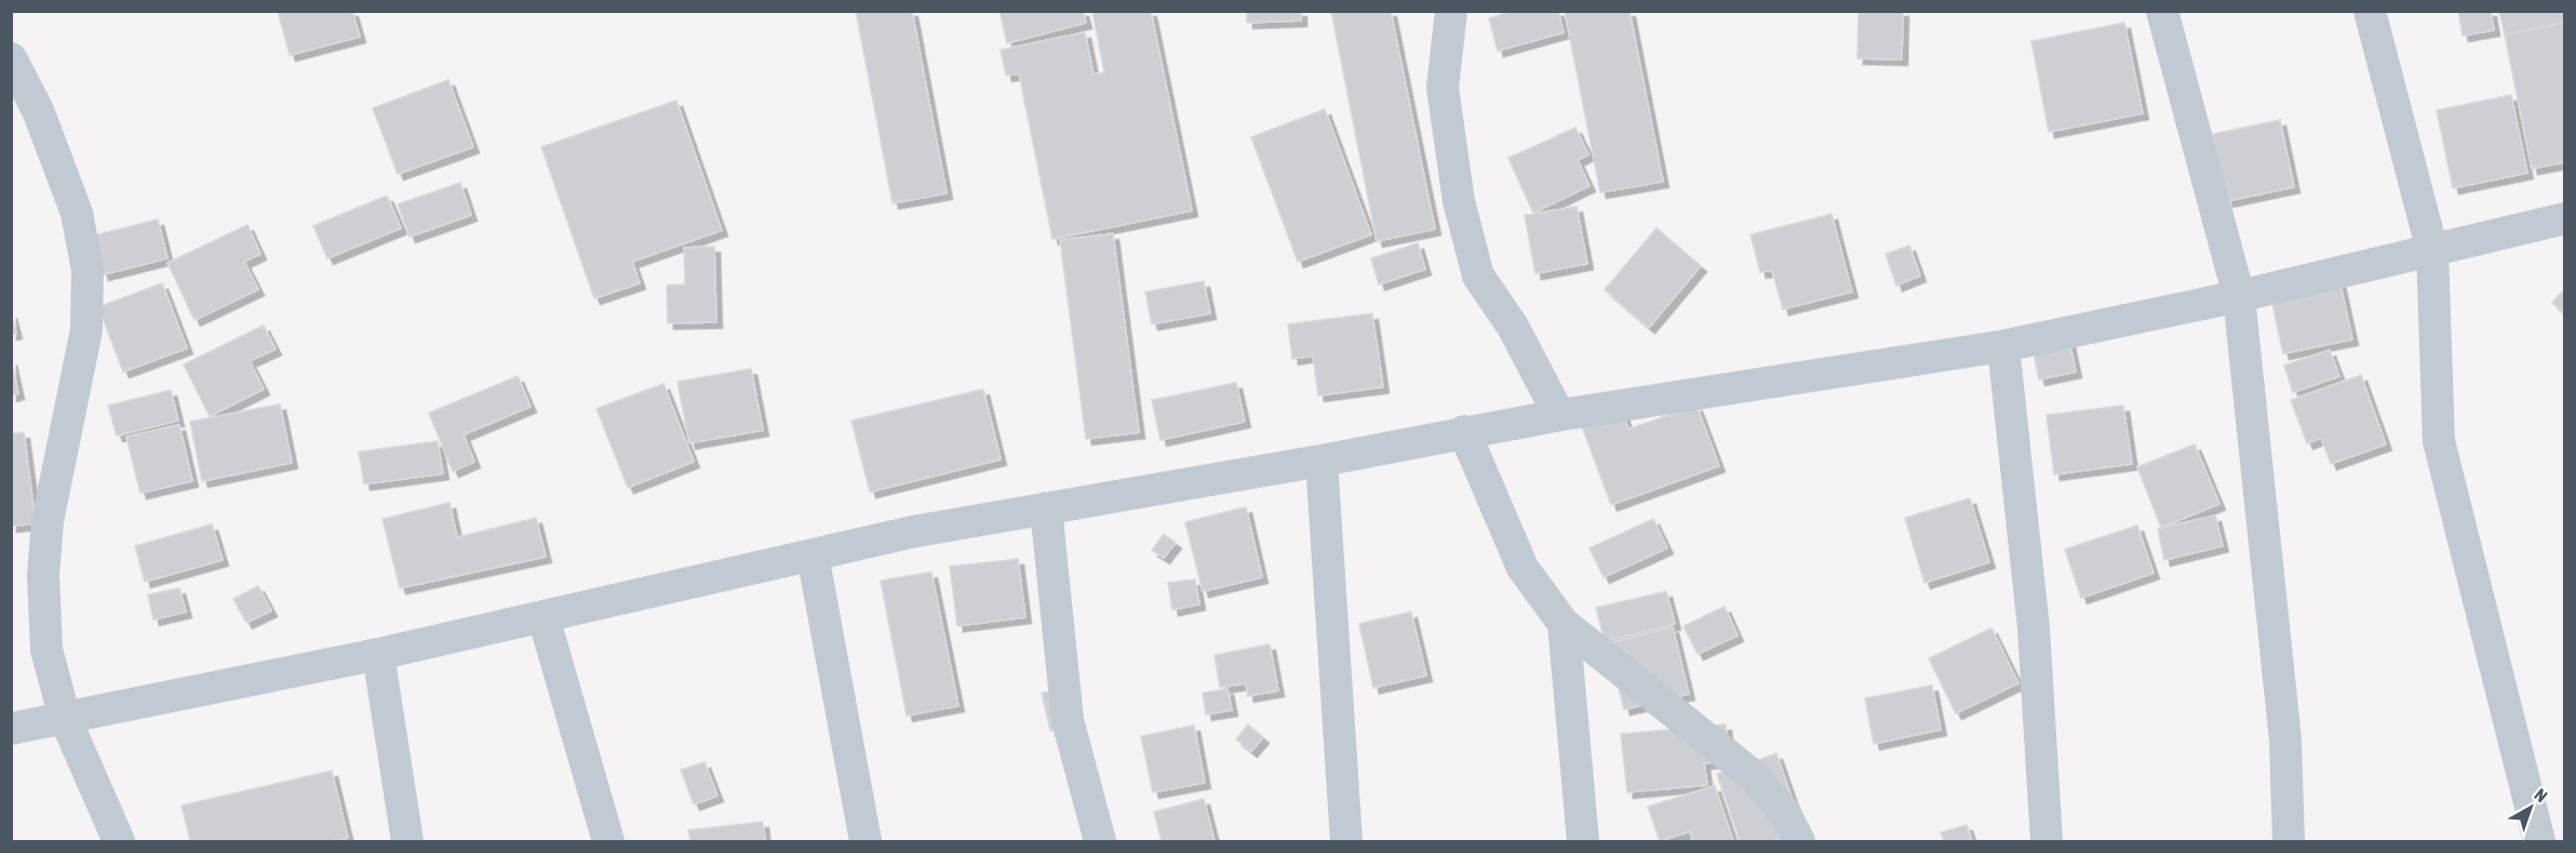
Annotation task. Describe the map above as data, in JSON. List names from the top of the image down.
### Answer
{
  "north": "top right"
}
